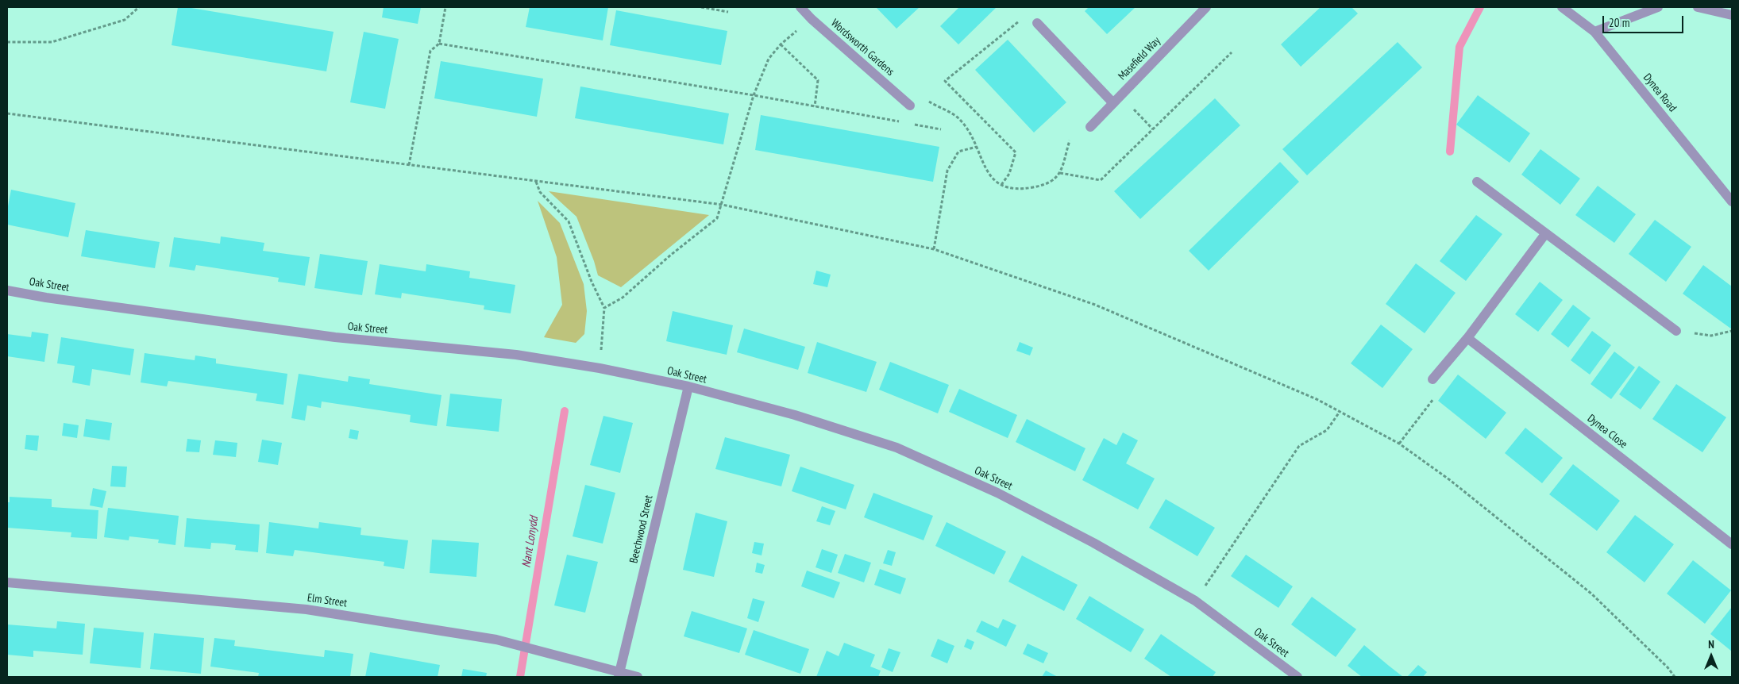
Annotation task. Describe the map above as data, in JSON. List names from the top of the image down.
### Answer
{
  "streets": {
    "street": [
      "Wordsworth Gardens",
      "Masefield Way",
      "Dynea Road",
      "Oak Street",
      "Dynea Close",
      "Beechwood Street",
      "Elm Street"
    ]
  },
  "crossings": [
    ["Oak Street", "Beechwood Street"],
    ["Beechwood Street", "Elm Street"]
  ],
  "water": ["Nant Lonydd"],
  "scale_bar": "20 m",
  "north": "top"
}
